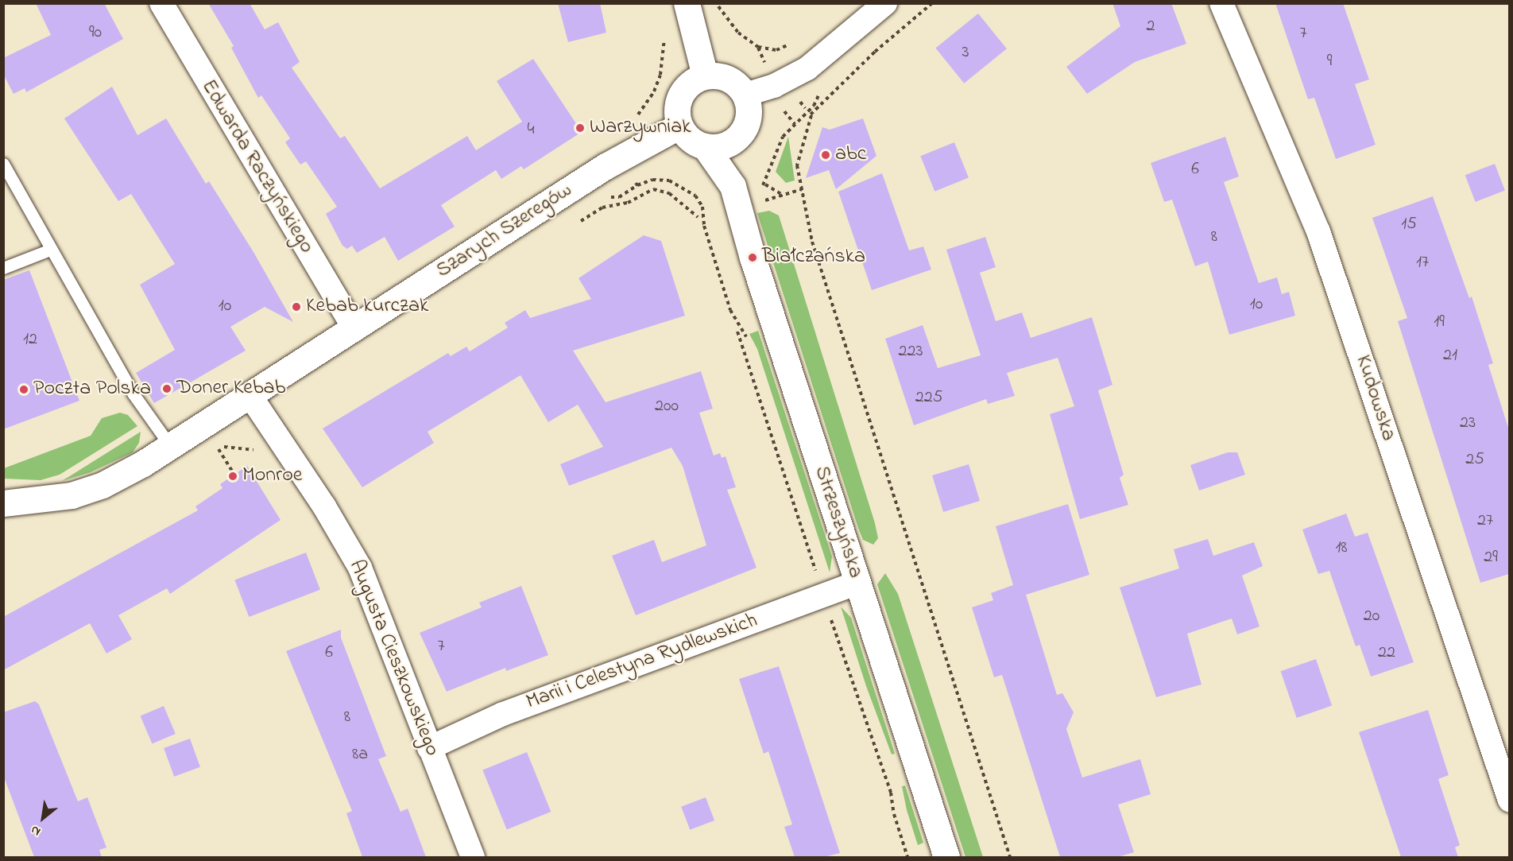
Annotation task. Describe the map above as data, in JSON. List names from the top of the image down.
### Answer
{
  "streets": {
    "street": [
      "Edwarda Raczyńskiego",
      "Szarych Szeregów",
      "Kudowska",
      "Strzeszyńska",
      "Augusta Cieszkowskiego",
      "Marii i Celestyna Rydlewskich"
    ]
  },
  "crossings": [
    ["Edwarda Raczyńskiego", "Szarych Szeregów"],
    ["Szarych Szeregów", "Strzeszyńska"],
    ["Szarych Szeregów", "Augusta Cieszkowskiego"],
    ["Strzeszyńska", "Marii i Celestyna Rydlewskich"],
    ["Augusta Cieszkowskiego", "Marii i Celestyna Rydlewskich"]
  ],
  "places": [
    "Warzywniak",
    "abc",
    "Białczańska",
    "Kebab kurczak",
    "Doner Kebab",
    "Poczta Polska",
    "Monroe"
  ],
  "house_numbers": [
    "2",
    "90",
    "7",
    "3",
    "9",
    "4",
    "6",
    "15",
    "8",
    "17",
    "10",
    "10",
    "19",
    "12",
    "223",
    "21",
    "225",
    "200",
    "23",
    "25",
    "27",
    "18",
    "29",
    "20",
    "7",
    "6",
    "22",
    "8",
    "8a"
  ],
  "north": "bottom left"
}
